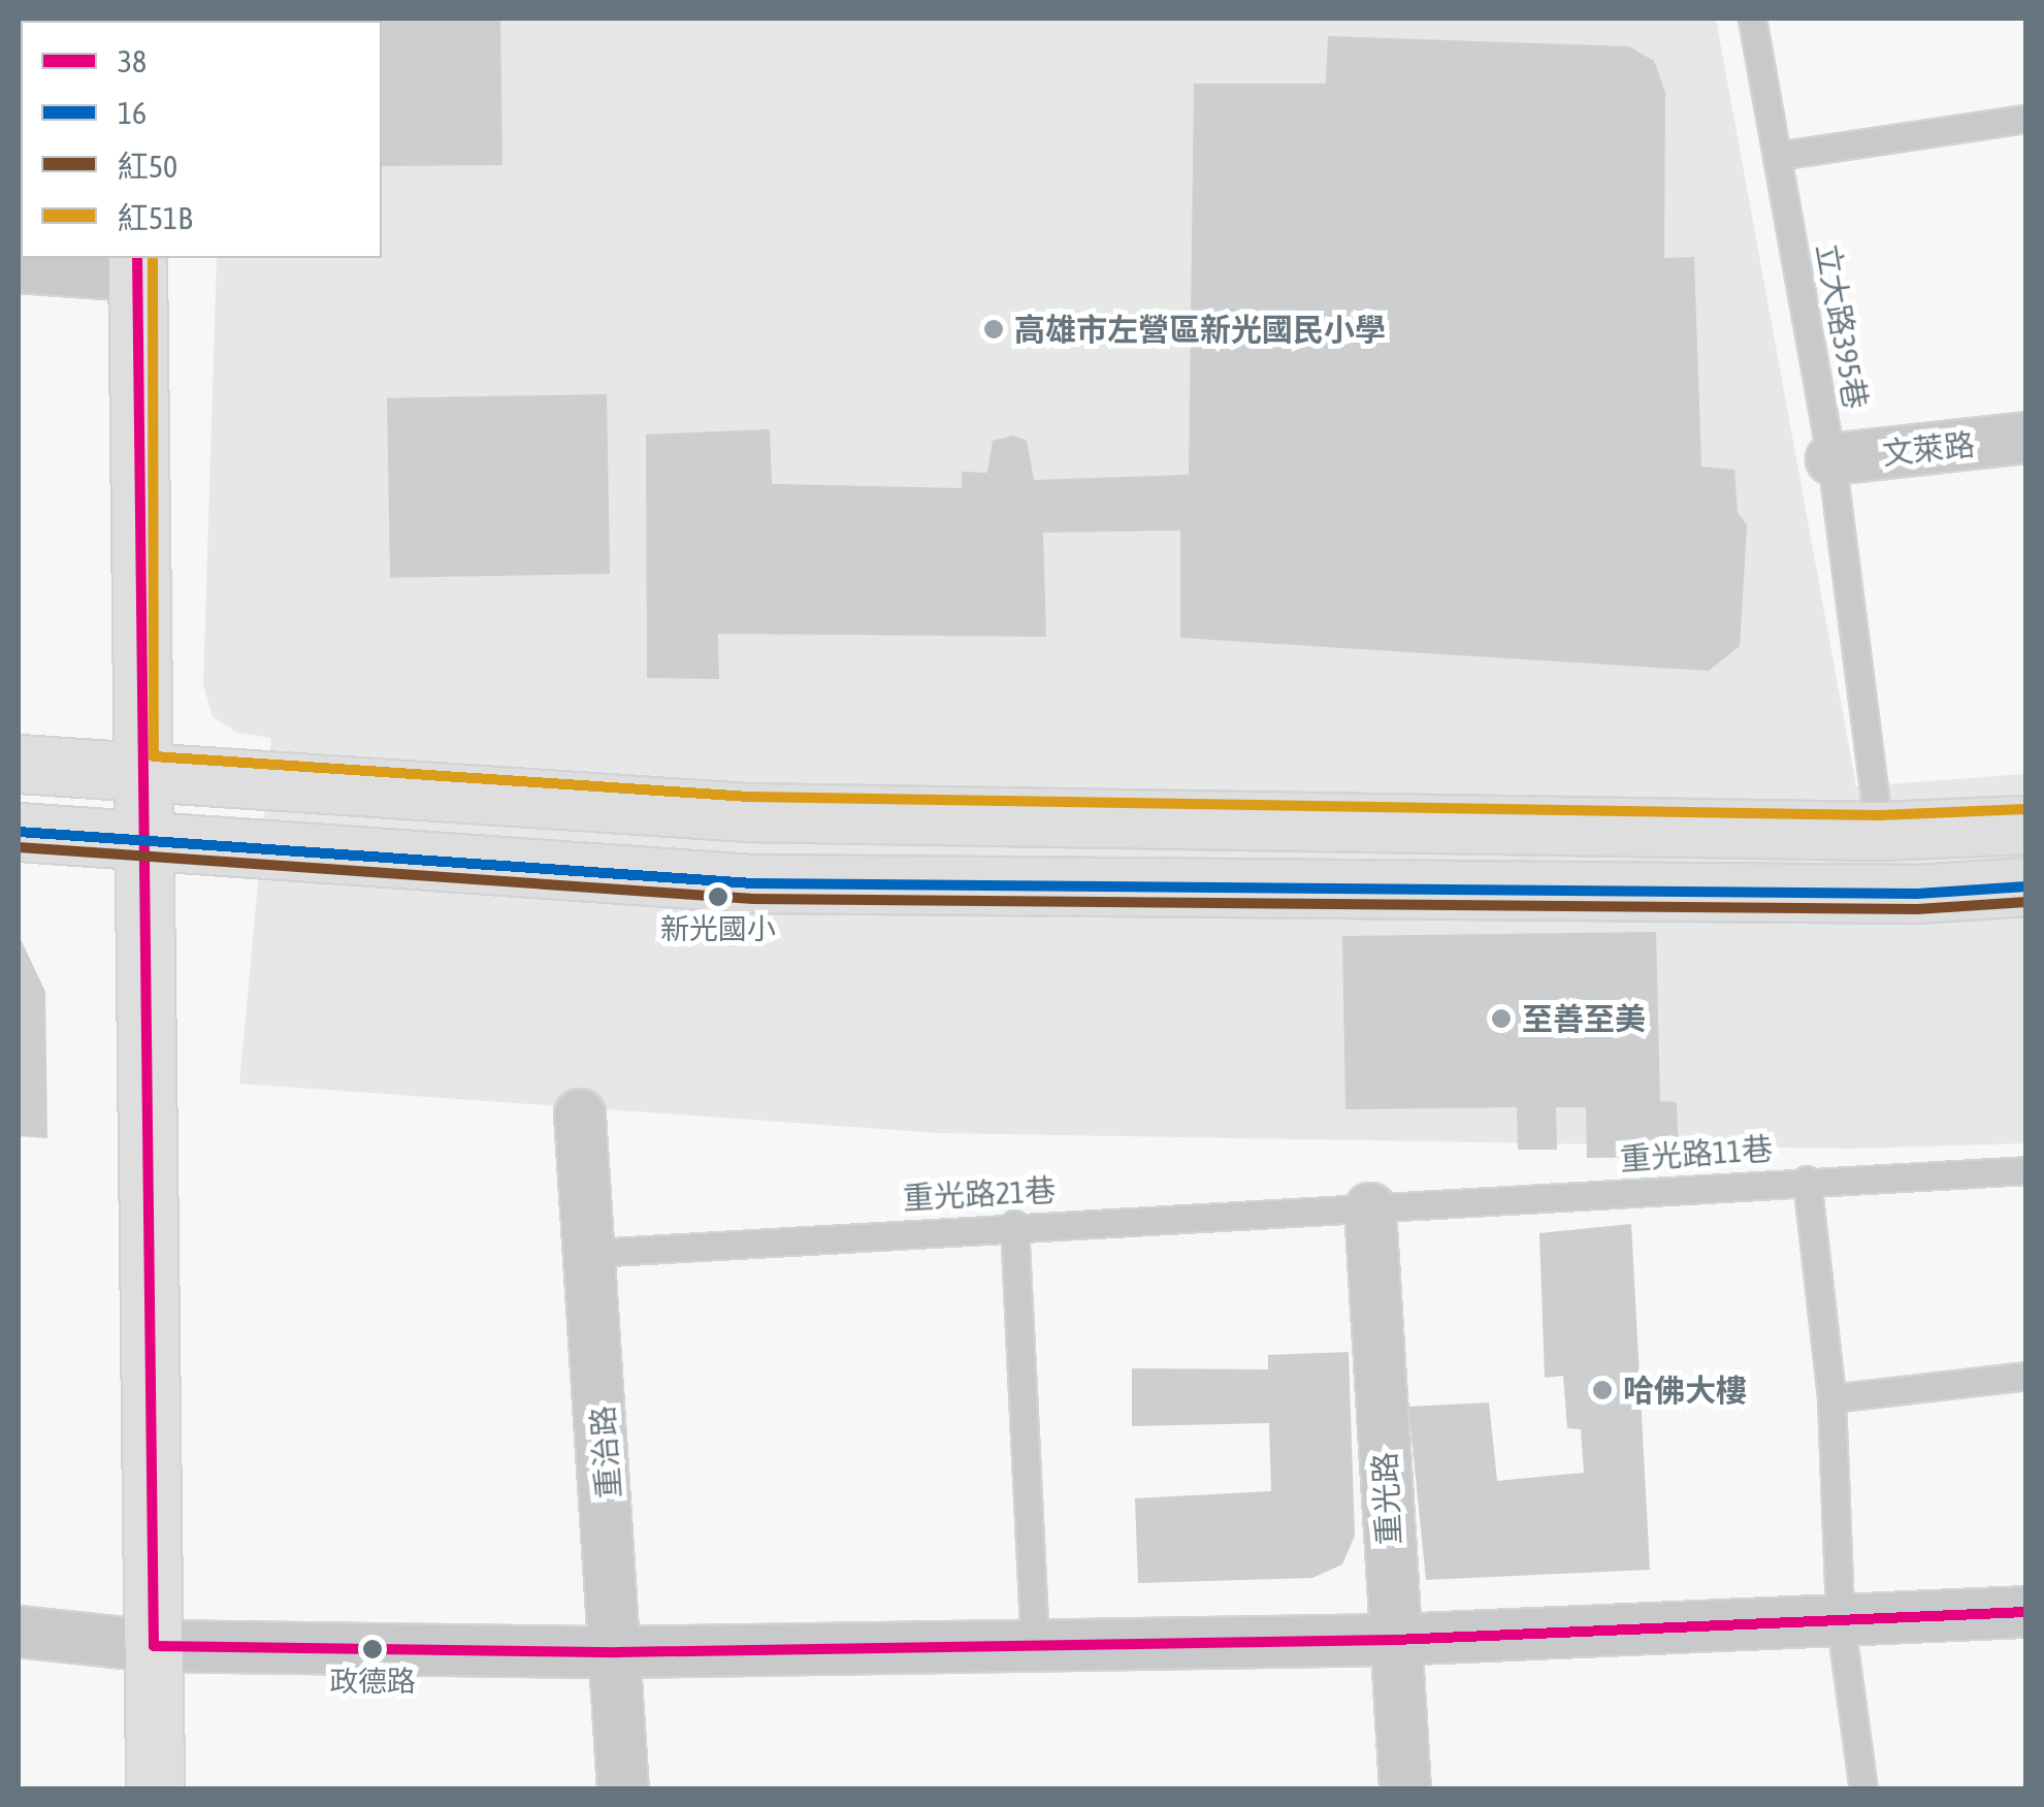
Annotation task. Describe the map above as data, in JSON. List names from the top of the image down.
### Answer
{
  "streets": {
    "street": ["文萊路", "重治路", "重光路"],
    "lane": ["立大路395巷", "重光路11巷", "重光路21巷"]
  },
  "crossings": [
    ["立大路395巷", "文萊路"],
    ["重光路11巷", "重光路21巷"],
    ["重光路11巷", "重光路"],
    ["重光路21巷", "重治路"],
    ["重光路21巷", "重光路"]
  ],
  "places": [
    "高雄市左營區新光國民小學",
    "新光國小",
    "至善至美",
    "哈佛大樓",
    "政德路"
  ],
  "lines": [
    "transit line 38",
    "transit line 紅51B",
    "transit line 16",
    "transit line 紅50"
  ],
  "legend": [
    "38",
    "16",
    "紅50",
    "紅51B"
  ]
}
